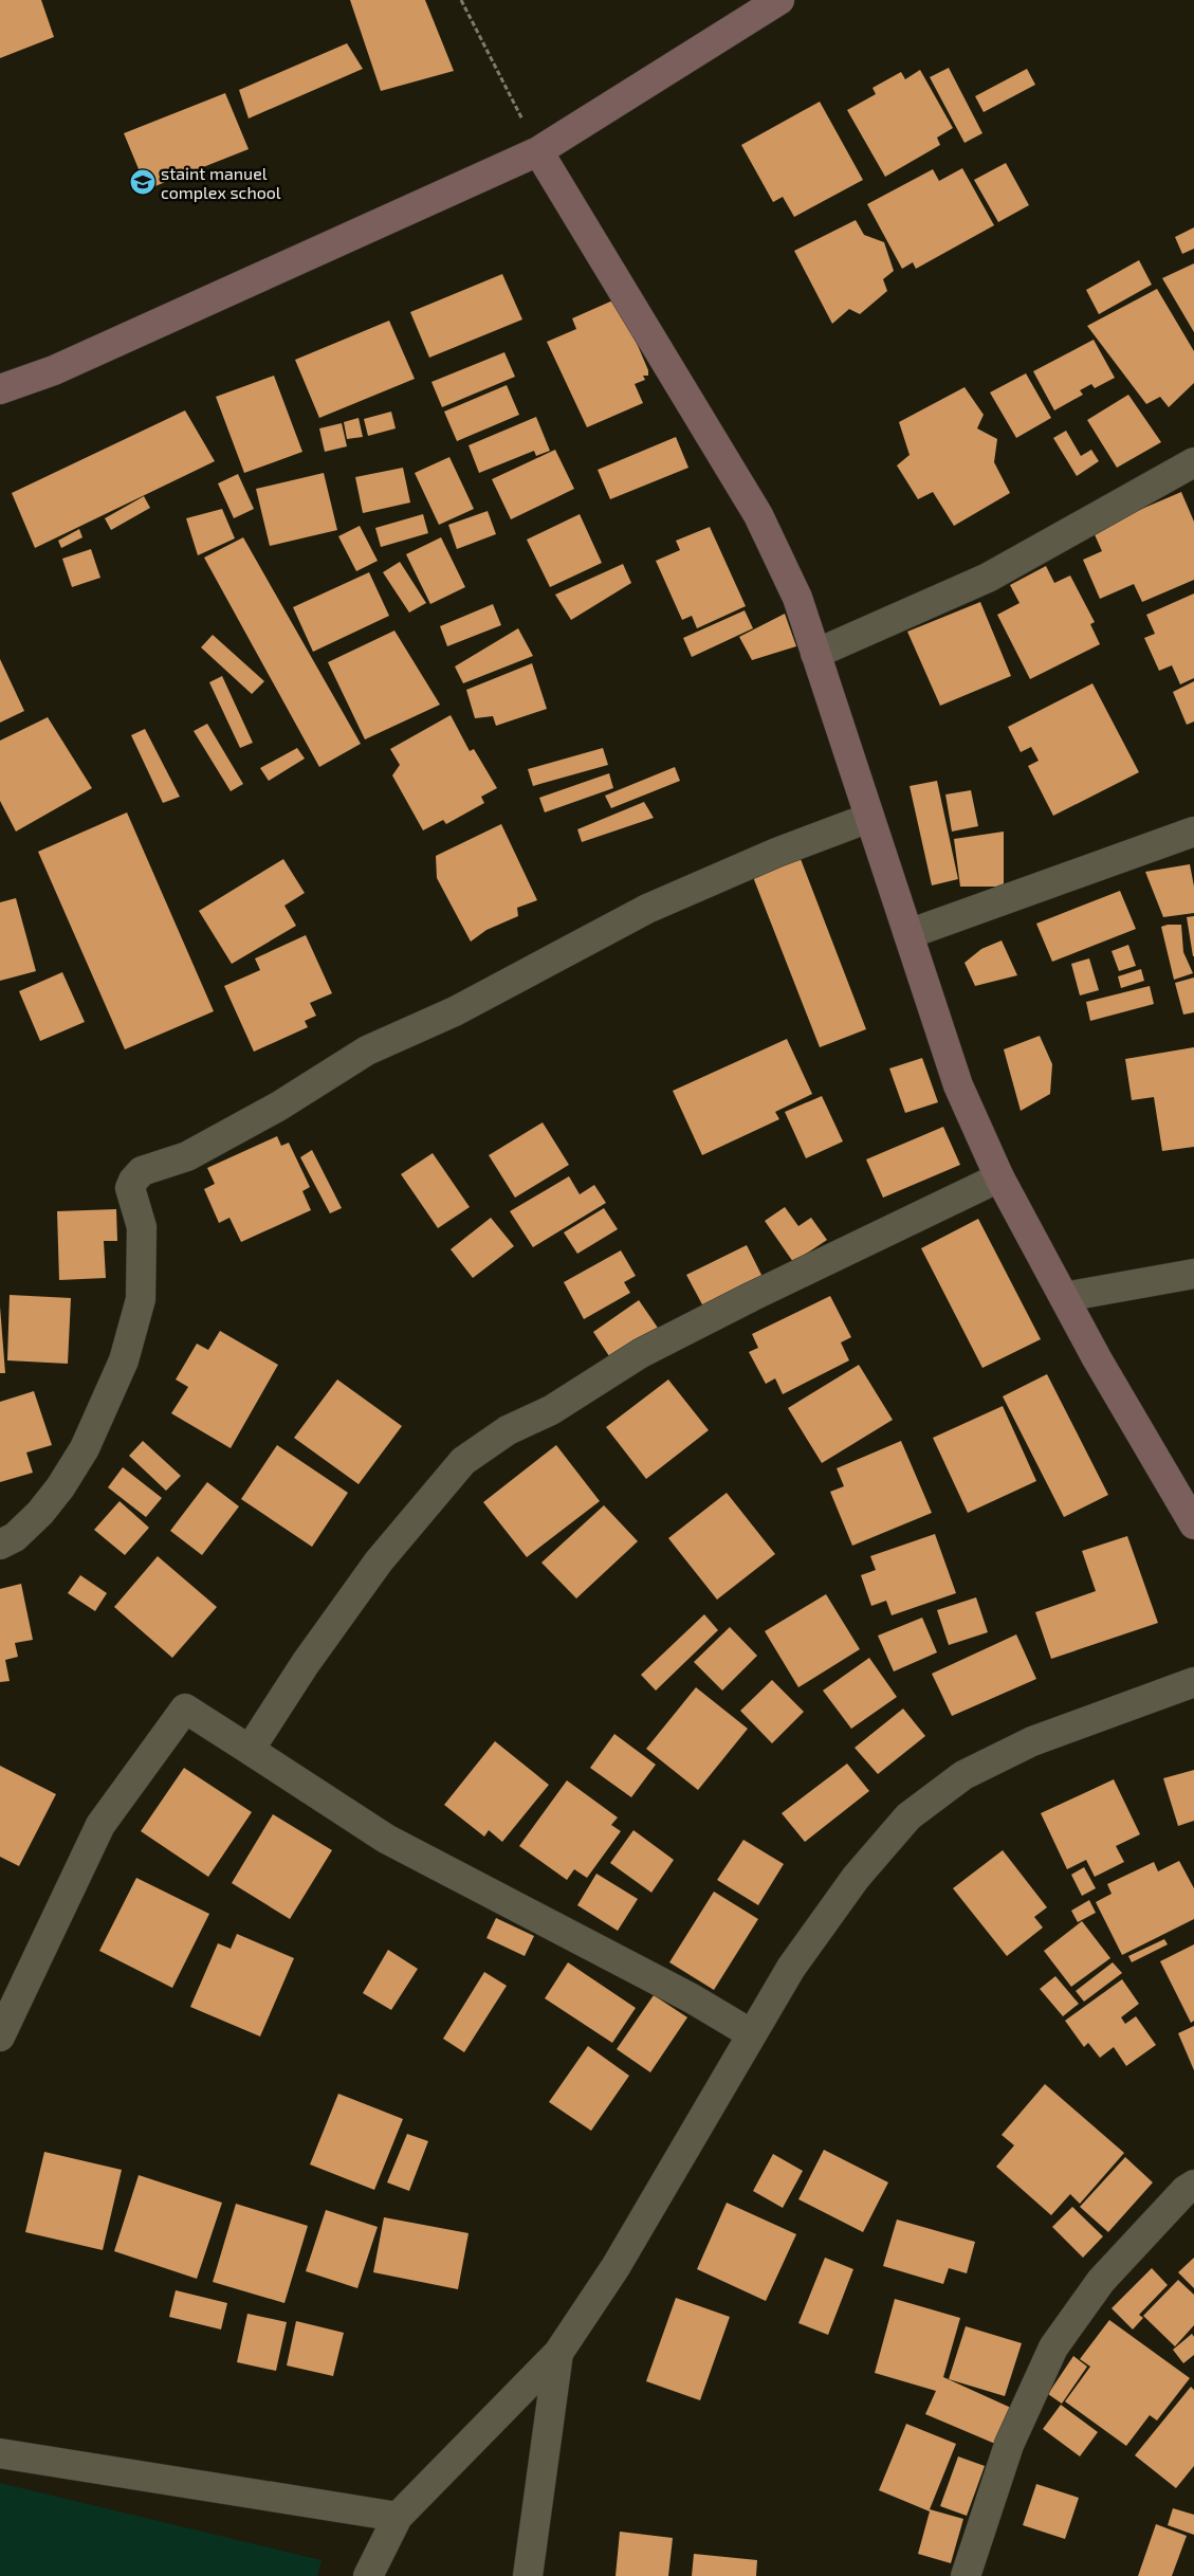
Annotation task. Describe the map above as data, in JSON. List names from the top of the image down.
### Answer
{
  "places": {
    "school or university": ["staint manuel complex school"]
  }
}
